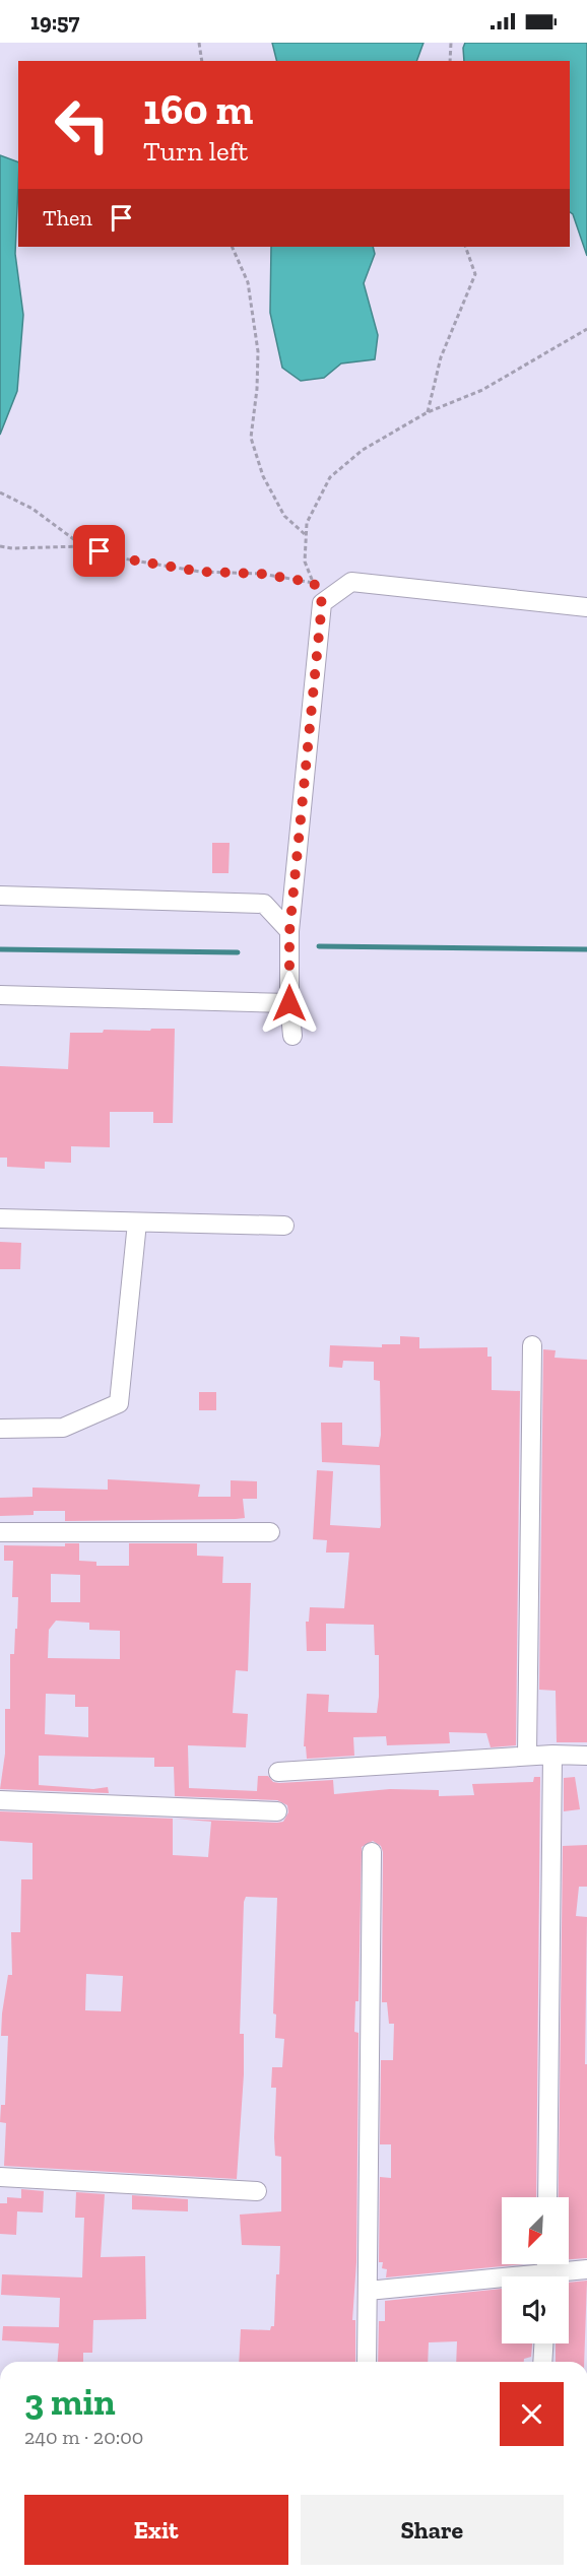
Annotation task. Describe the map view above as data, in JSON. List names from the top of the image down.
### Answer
{
  "north": "bottom left",
  "page": {
    "status": "19:57",
    "turn": ["160 m", "Turn left"],
    "then": "Then",
    "heading": ["3 min", "240 m · 20:00"],
    "buttons": ["Exit", "Share"]
  }
}
